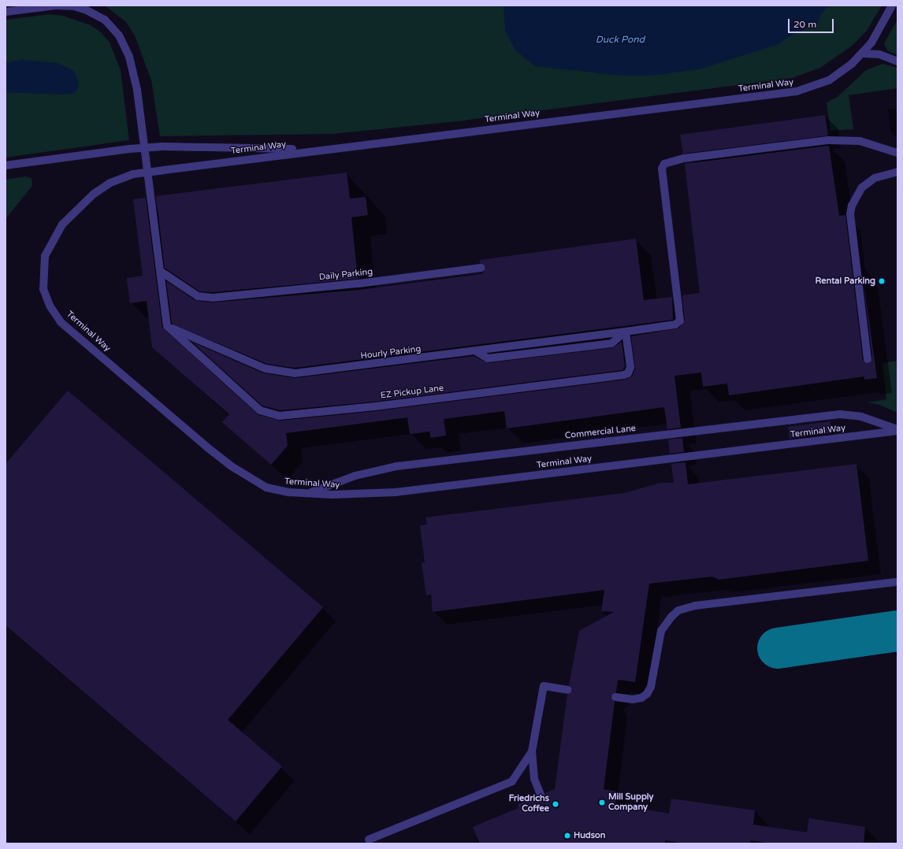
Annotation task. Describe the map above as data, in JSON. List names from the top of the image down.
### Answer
{
  "streets": {
    "lane": [
      "Terminal Way",
      "Daily Parking",
      "Hourly Parking",
      "EZ Pickup Lane",
      "Commercial Lane"
    ]
  },
  "crossings": [
    ["Terminal Way", "Commercial Lane"],
    ["Hourly Parking", "EZ Pickup Lane"]
  ],
  "water": ["Duck Pond"],
  "places": [
    "Rental Parking",
    "Mill Supply Company",
    "Friedrichs Coffee",
    "Hudson"
  ],
  "scale_bar": "20 m"
}
